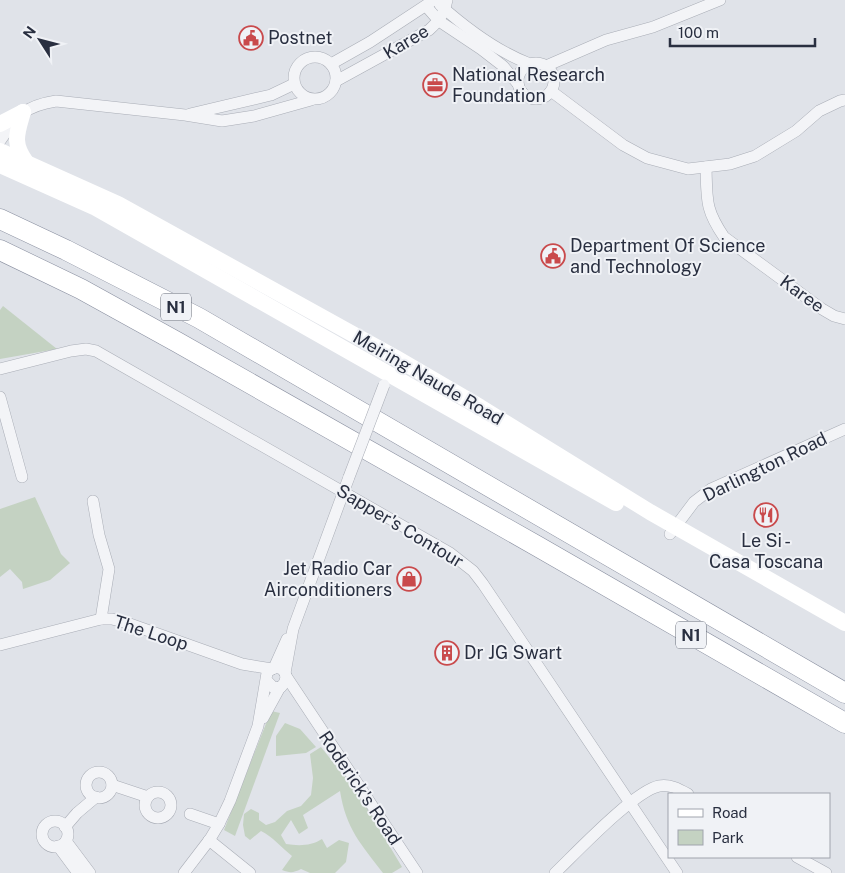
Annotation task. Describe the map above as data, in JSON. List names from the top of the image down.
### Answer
{
  "streets": {
    "highway": ["N1"],
    "street": [
      "Karee",
      "Meiring Naude Road",
      "Darlington Road",
      "Sapper's Contour",
      "The Loop",
      "Roderick's Road"
    ]
  },
  "crossings": [
    ["Meiring Naude Road", "Darlington Road"],
    ["The Loop", "Roderick's Road"]
  ],
  "places": {
    "public building": ["Postnet", "Department Of Science and Technology"],
    "office": ["National Research Foundation"],
    "restaurant": ["Le Si - Casa Toscana"],
    "shop": ["Jet Radio Car Airconditioners"],
    "building": ["Dr JG Swart"]
  },
  "legend": ["Road", "Park"],
  "scale_bar": "100 m",
  "north": "top left"
}
